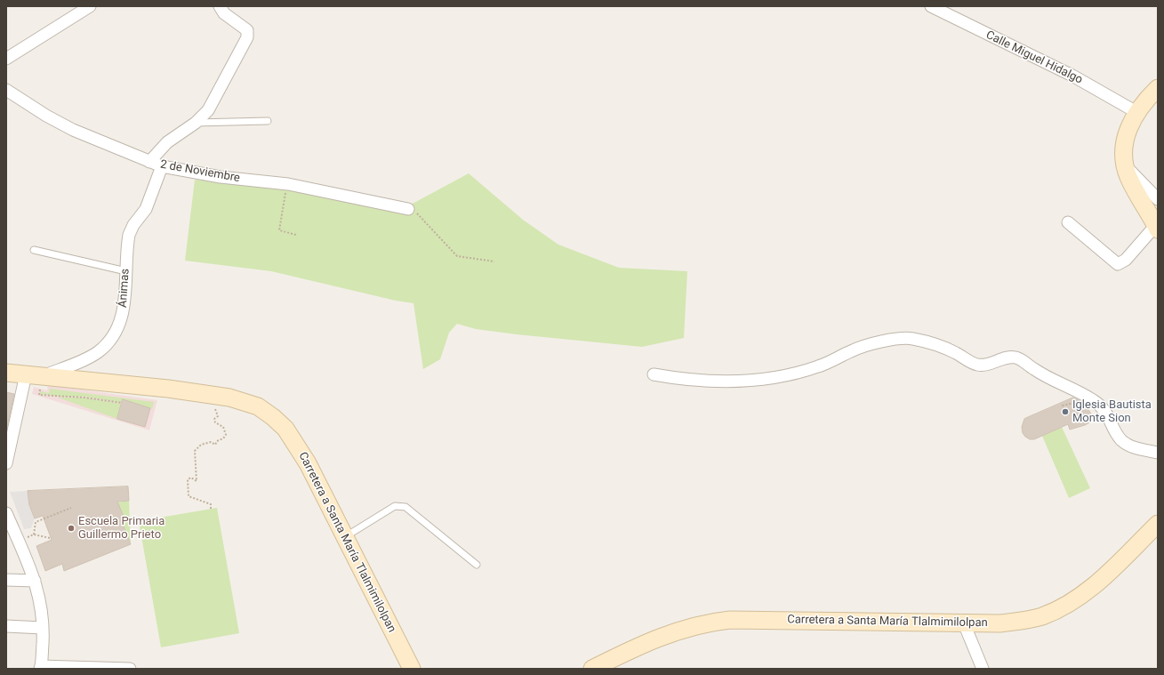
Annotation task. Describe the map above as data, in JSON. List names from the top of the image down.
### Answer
{
  "streets": {
    "main road": ["Carretera a Santa María Tlalmimilolpan"],
    "street": ["Calle Miguel Hidalgo", "2 de Noviembre", "Ánimas"]
  },
  "crossings": [
    ["2 de Noviembre", "Ánimas"],
    ["Ánimas", "Carretera a Santa María Tlalmimilolpan"]
  ],
  "places": ["Iglesia Bautista Monte Sion", "Escuela Primaria Guillermo Prieto"]
}
